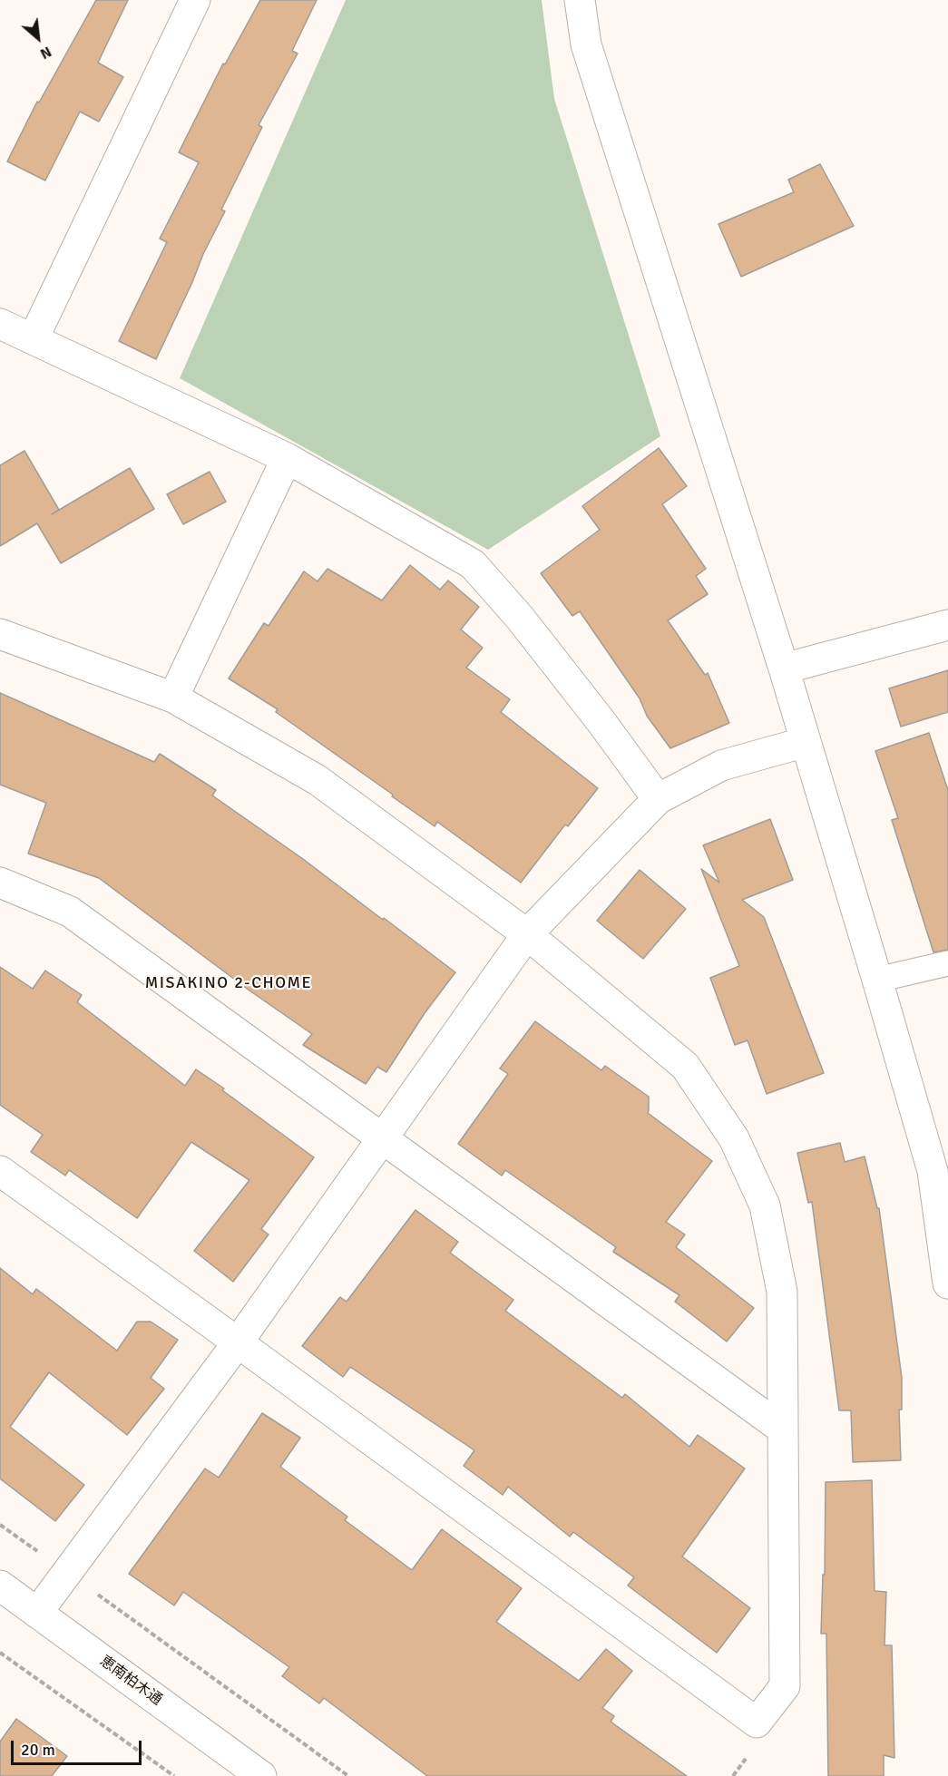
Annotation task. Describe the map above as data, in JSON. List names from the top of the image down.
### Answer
{
  "streets": {
    "street": ["恵南柏木通"]
  },
  "districts": ["MISAKINO 2-CHOME"],
  "scale_bar": "20 m",
  "north": "bottom right"
}
